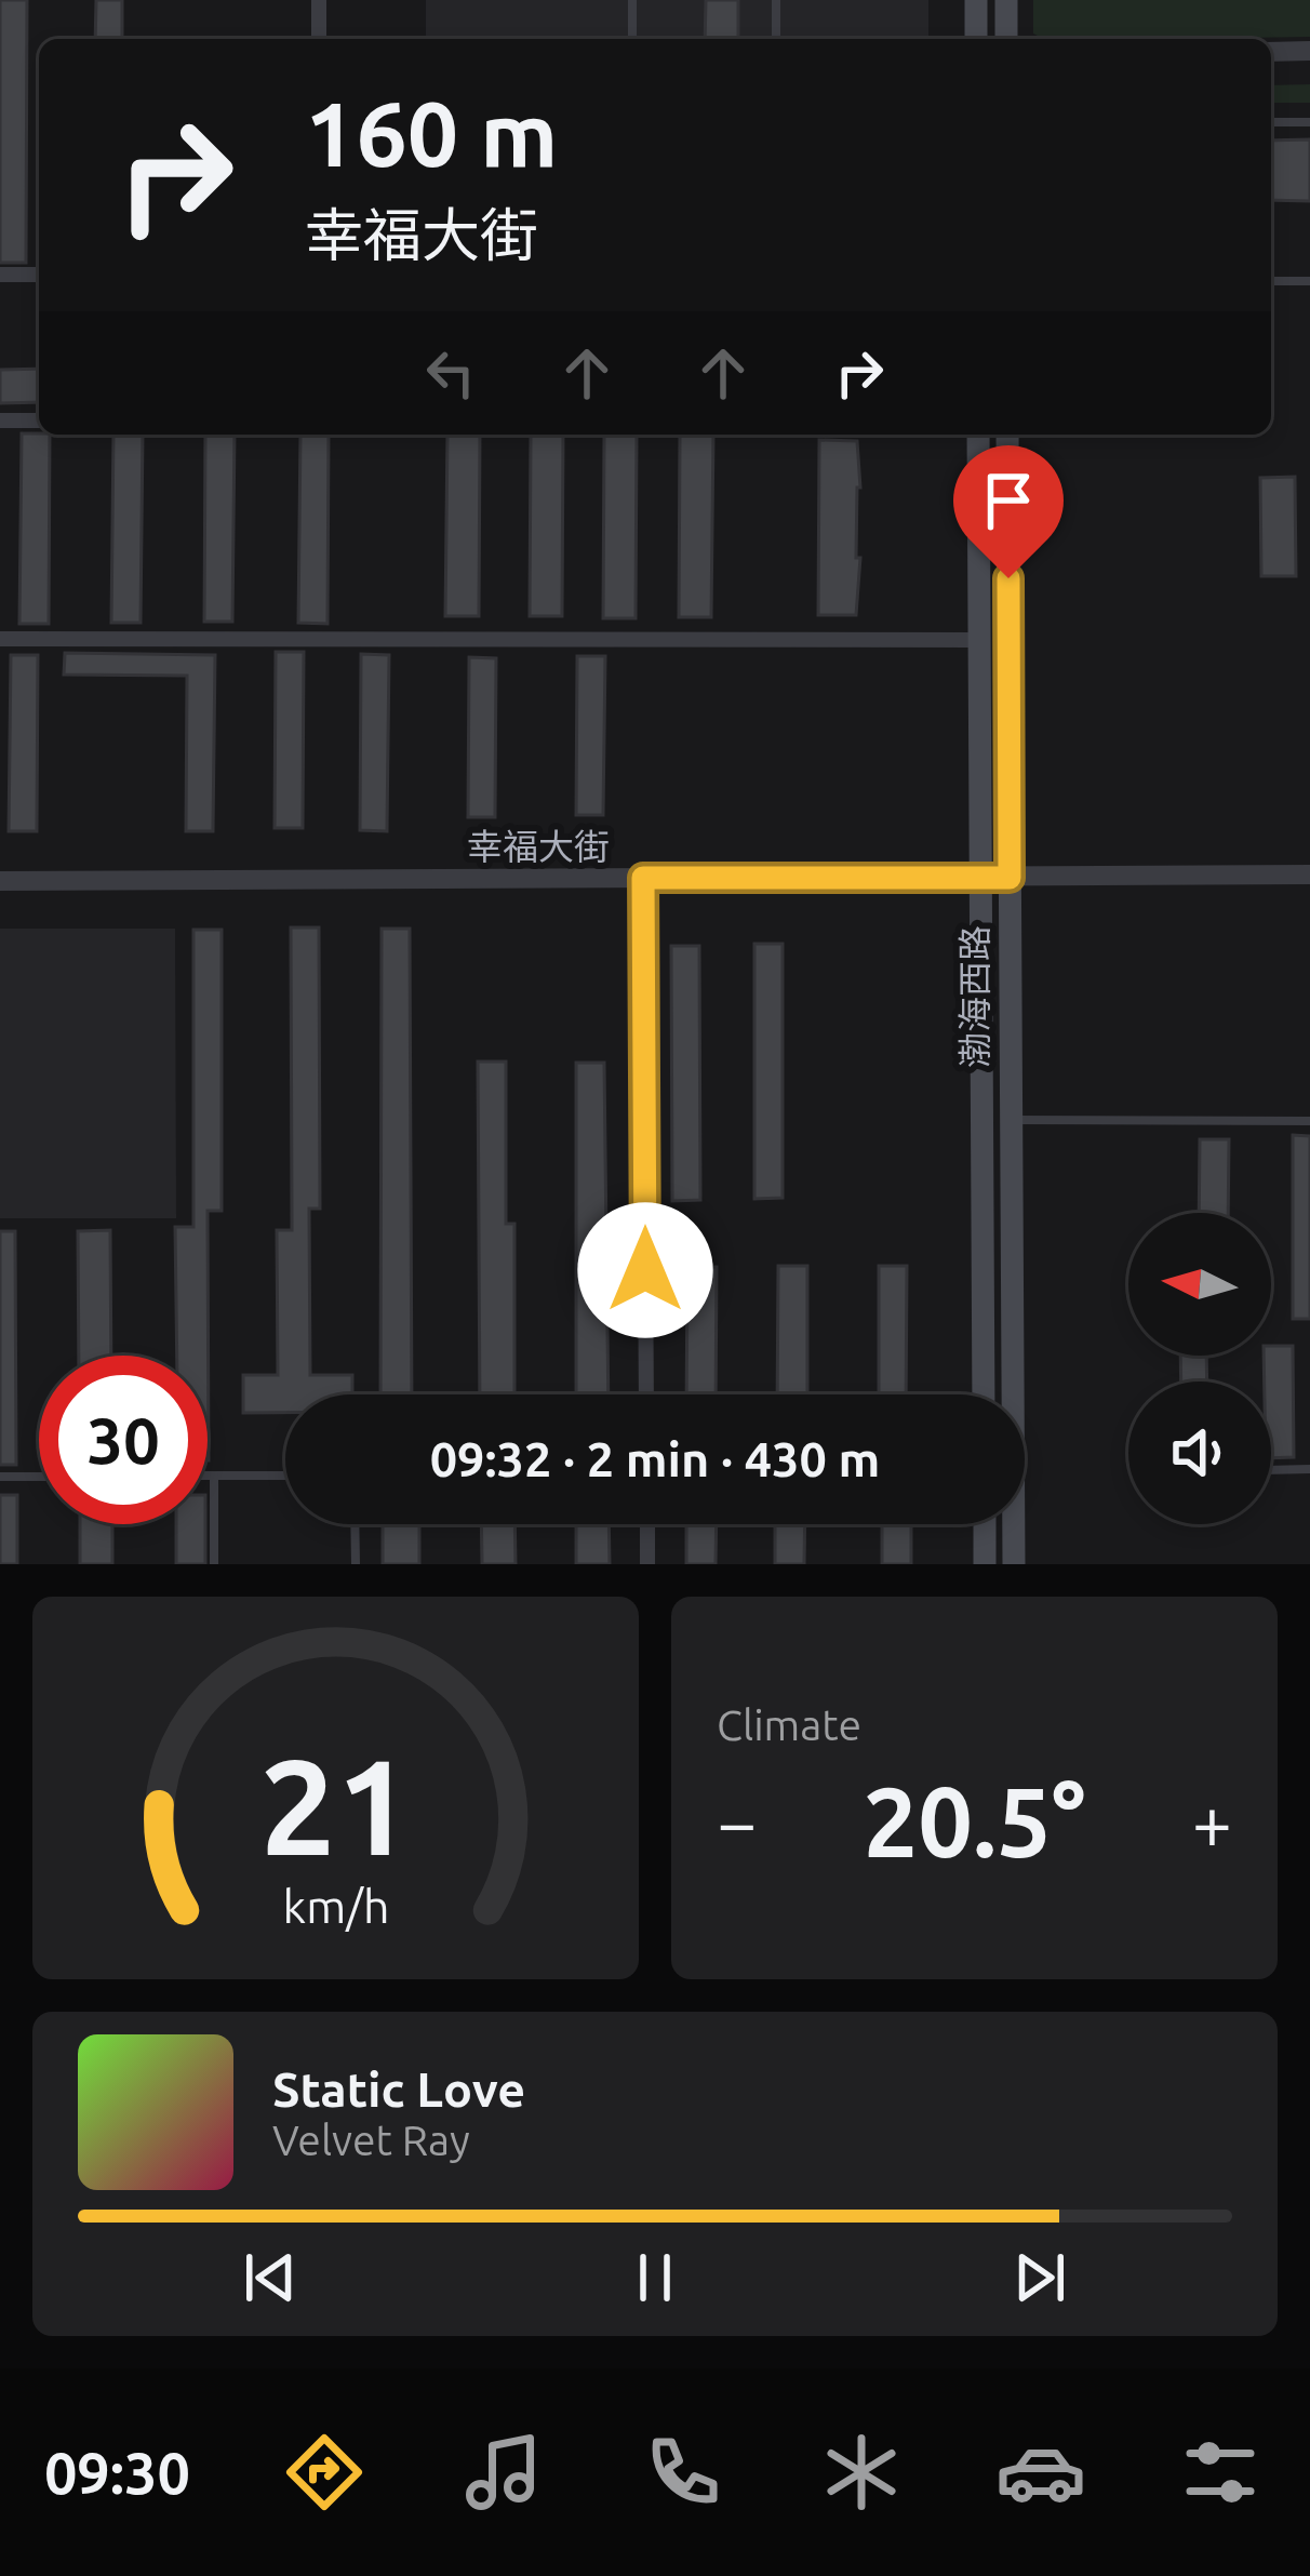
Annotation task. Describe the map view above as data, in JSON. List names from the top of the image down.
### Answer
{
  "streets": {
    "main road": ["渤海西路"],
    "street": ["幸福大街"]
  },
  "crossings": [
    ["幸福大街", "渤海西路"]
  ],
  "north": "left",
  "page": {
    "turn": ["160 m", "幸福大街"],
    "limit": "30",
    "trip": "09:32 · 2 min · 430 m",
    "tile": "Climate",
    "heat": ["−", "20.5°", "+"],
    "song": ["Static Love", "Velvet Ray"],
    "tabs": "09:30",
    "gauge": ["21", "km/h"]
  }
}
